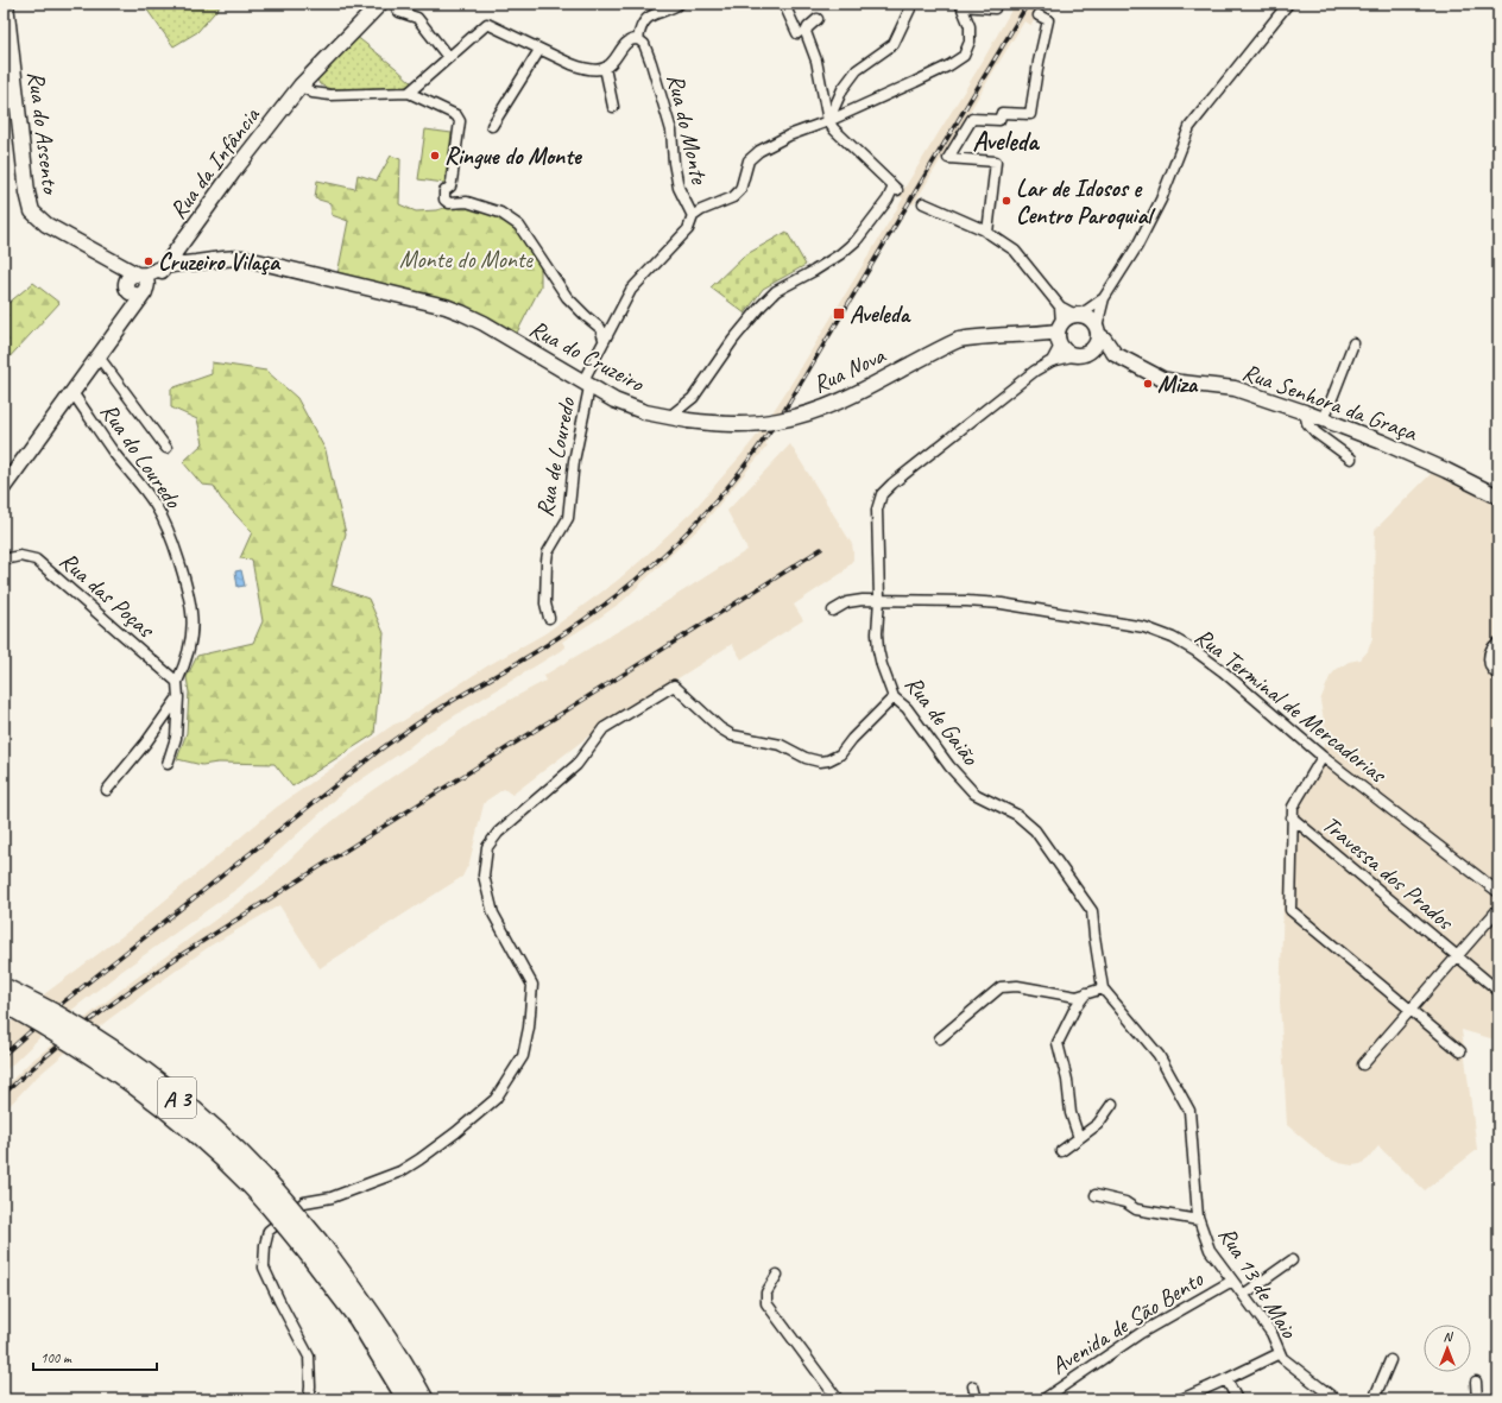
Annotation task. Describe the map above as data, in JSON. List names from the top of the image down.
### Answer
{
  "streets": {
    "highway": ["A 3"],
    "street": [
      "Rua do Monte",
      "Rua do Assento",
      "Rua da Infância",
      "Rua do Cruzeiro",
      "Rua Nova",
      "Rua Senhora da Graça",
      "Rua do Louredo",
      "Rua de Louredo",
      "Rua das Poças",
      "Rua Terminal de Mercadorias",
      "Rua de Gaião",
      "Travessa dos Prados",
      "Rua 13 de Maio",
      "Avenida de São Bento"
    ]
  },
  "crossings": [
    ["Rua do Monte", "Rua de Louredo"],
    ["Rua do Assento", "Rua da Infância"],
    ["Rua da Infância", "Rua do Cruzeiro"],
    ["Rua da Infância", "Rua do Louredo"],
    ["Rua do Cruzeiro", "Rua Nova"],
    ["Rua do Cruzeiro", "Rua de Louredo"],
    ["Rua Nova", "Rua Senhora da Graça"],
    ["Rua Nova", "Rua de Gaião"],
    ["Rua Senhora da Graça", "Rua de Gaião"],
    ["Rua do Louredo", "Rua das Poças"],
    ["Rua Terminal de Mercadorias", "Rua de Gaião"],
    ["Rua de Gaião", "Rua 13 de Maio"],
    ["Rua 13 de Maio", "Avenida de São Bento"]
  ],
  "districts": ["Aveleda"],
  "parks": ["Monte do Monte"],
  "places": {
    "other": [
      "Ringue do Monte",
      "Lar de Idosos e Centro Paroquial",
      "Cruzeiro Vilaça",
      "Miza"
    ],
    "transit": ["Aveleda"]
  },
  "scale_bar": "100 m",
  "north": "top"
}
